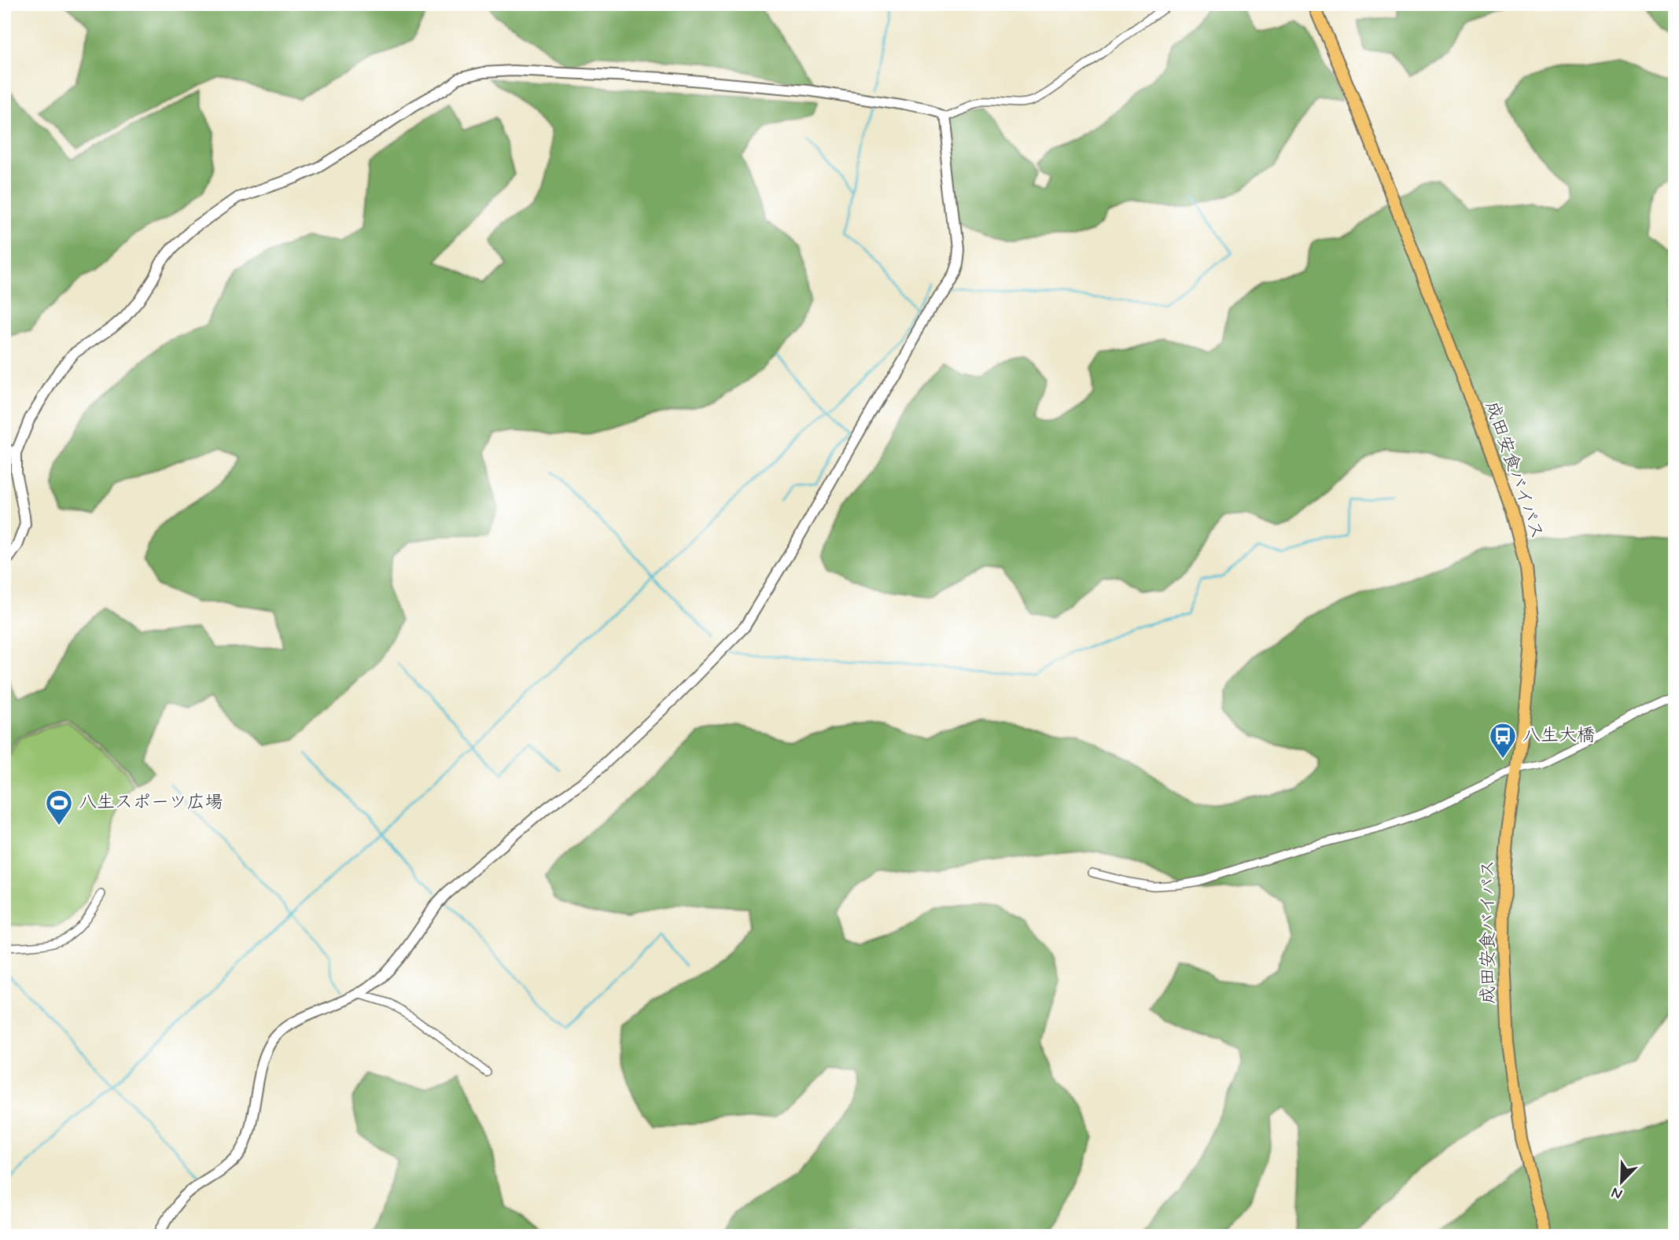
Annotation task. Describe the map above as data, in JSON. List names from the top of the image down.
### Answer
{
  "streets": {
    "main road": ["成田安食バイパス"]
  },
  "places": {
    "bus stop": ["八生大橋"],
    "sports": ["八生スポーツ広場"]
  },
  "north": "bottom left"
}
